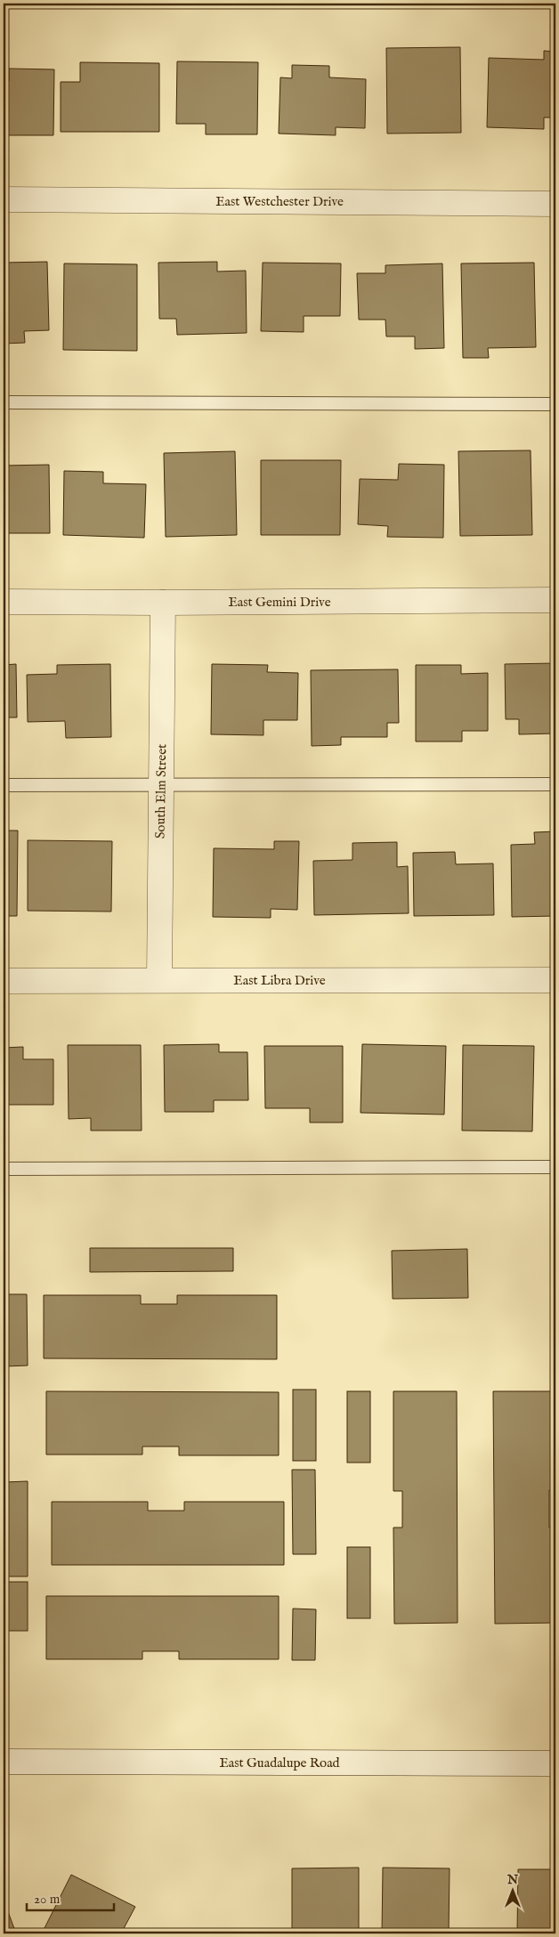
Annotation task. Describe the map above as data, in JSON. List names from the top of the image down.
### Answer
{
  "streets": {
    "street": [
      "East Westchester Drive",
      "East Gemini Drive",
      "South Elm Street",
      "East Libra Drive",
      "East Guadalupe Road"
    ]
  },
  "crossings": [
    ["East Gemini Drive", "South Elm Street"],
    ["South Elm Street", "East Libra Drive"]
  ],
  "scale_bar": "20 m",
  "north": "top"
}
